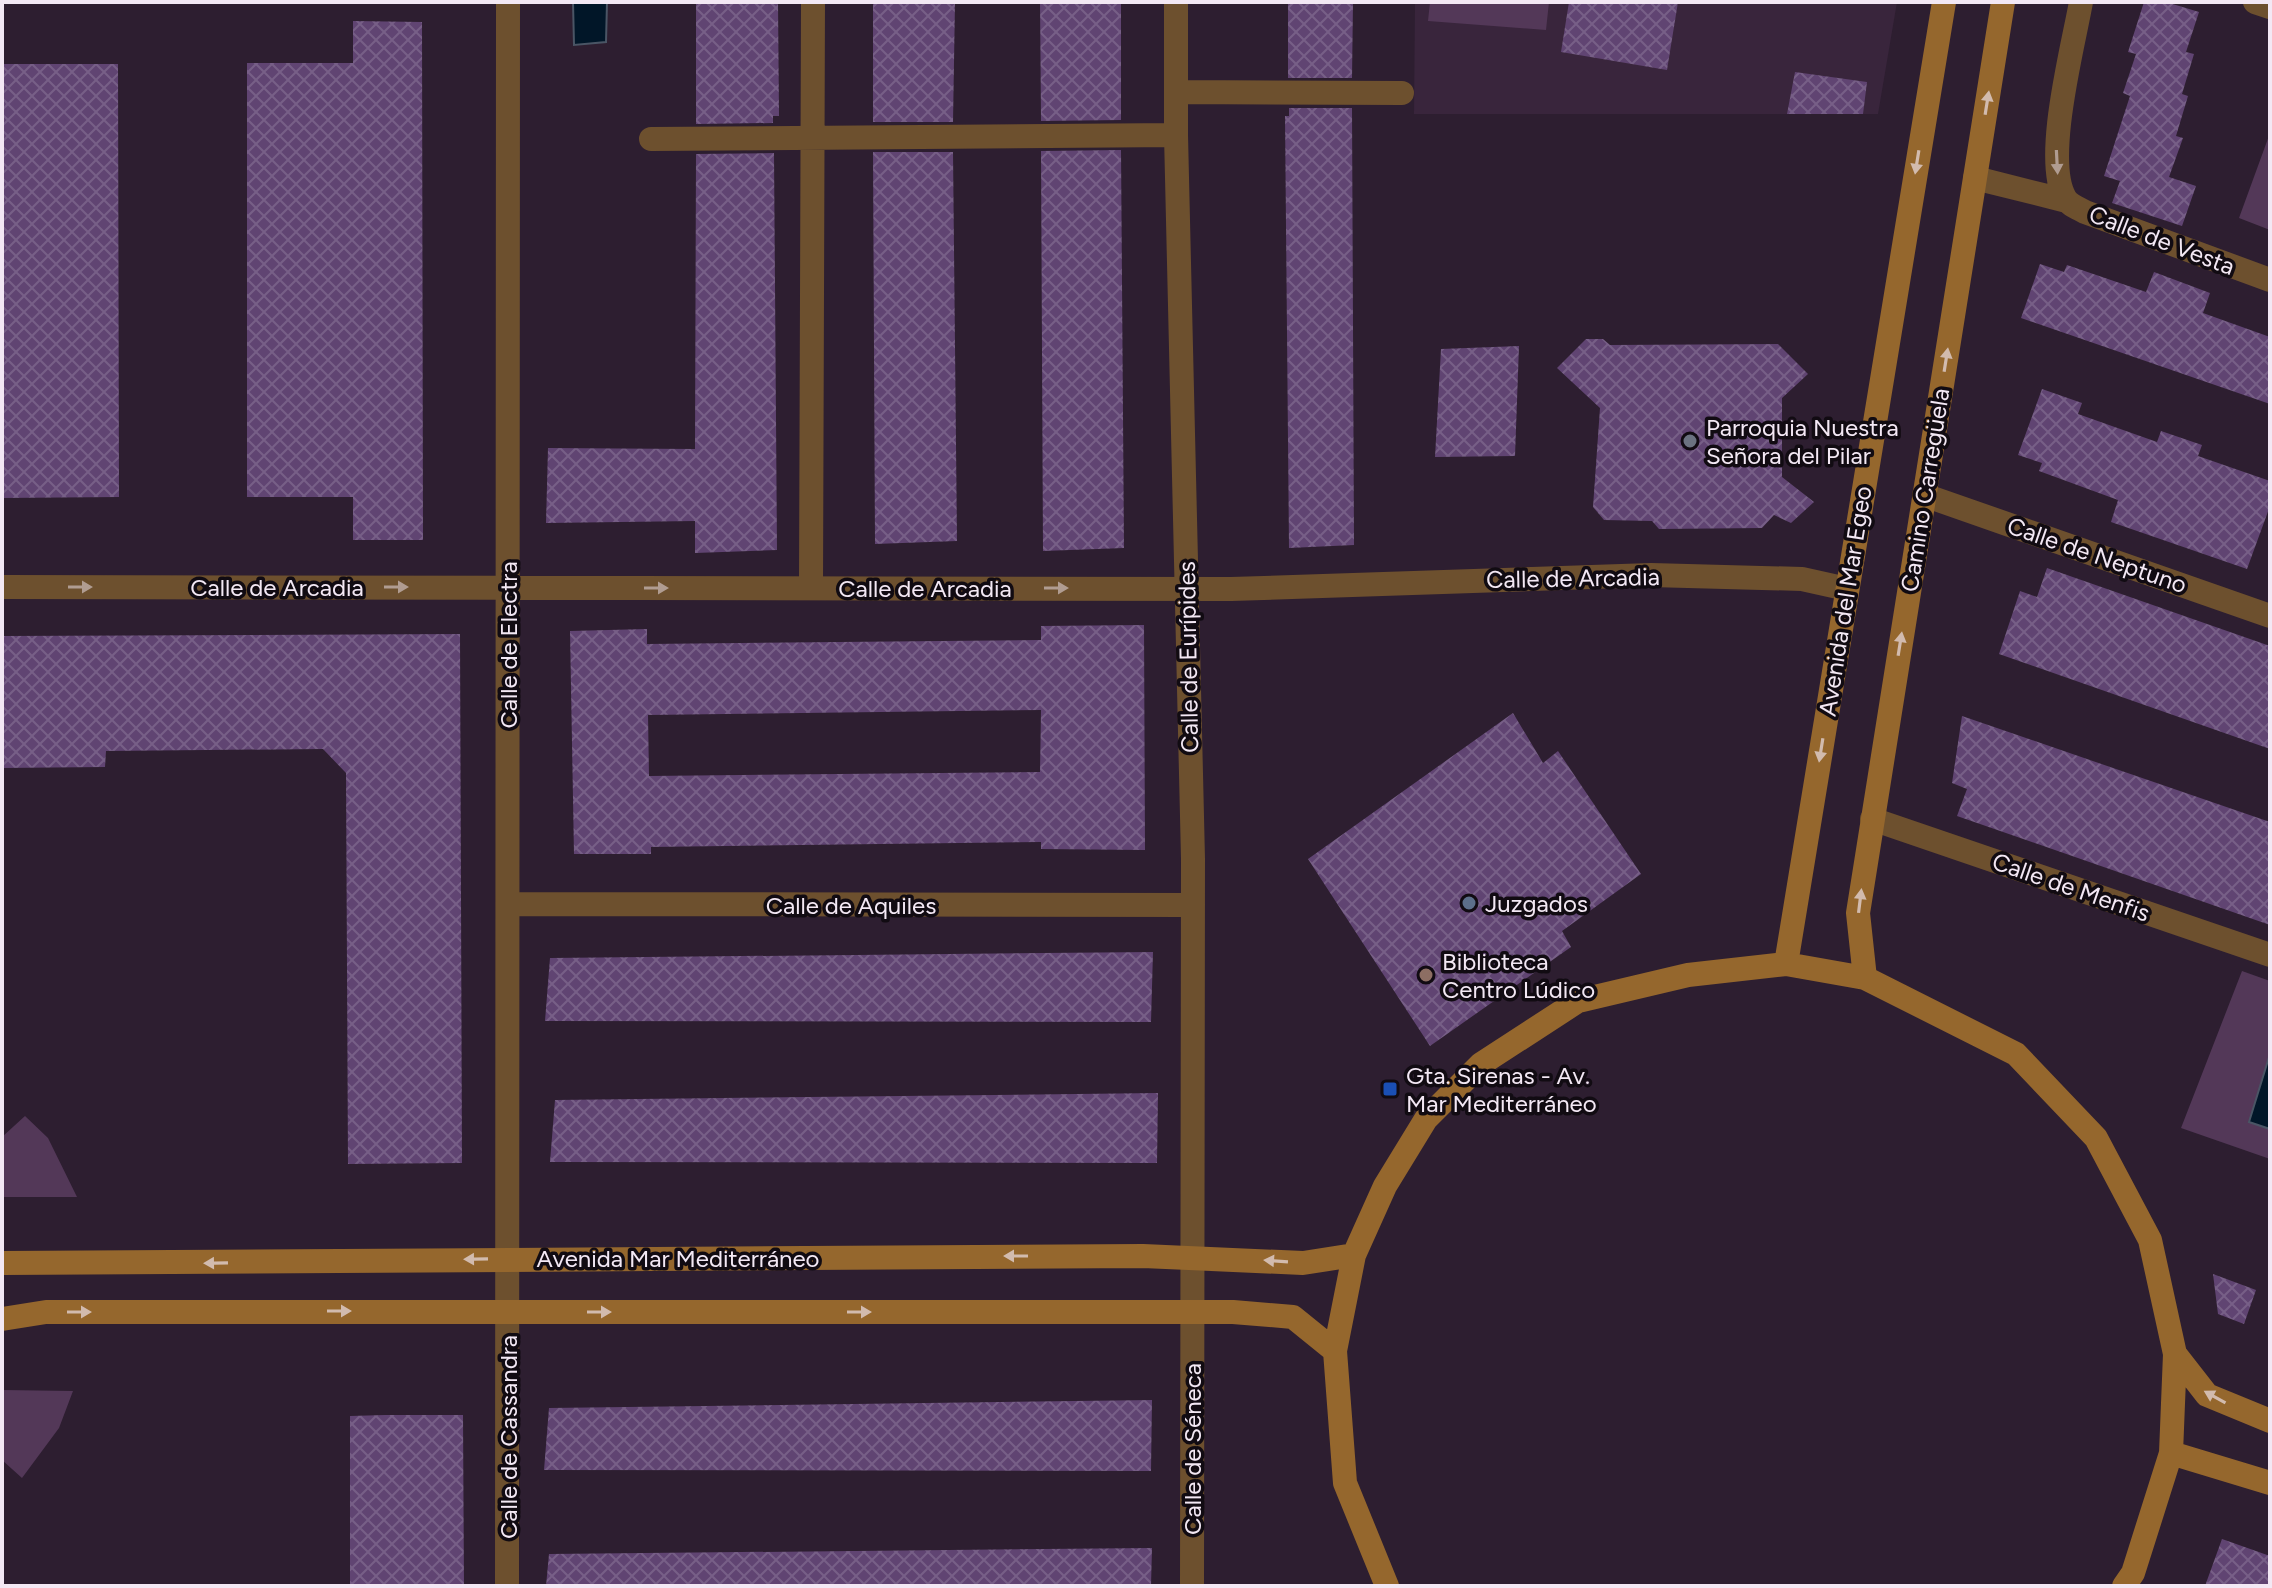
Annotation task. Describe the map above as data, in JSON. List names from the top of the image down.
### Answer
{
  "streets": {
    "street": [
      "Calle de Vesta",
      "Camino Carregüela",
      "Calle de Neptuno",
      "Calle de Arcadia",
      "Avenida del Mar Egeo",
      "Calle de Electra",
      "Calle de Eurípides",
      "Calle de Menfis",
      "Calle de Aquiles",
      "Avenida Mar Mediterráneo",
      "Calle de Cassandra",
      "Calle de Séneca"
    ]
  },
  "crossings": [
    ["Camino Carregüela", "Calle de Neptuno"],
    ["Camino Carregüela", "Calle de Menfis"],
    ["Calle de Arcadia", "Avenida del Mar Egeo"],
    ["Calle de Arcadia", "Calle de Electra"],
    ["Calle de Arcadia", "Calle de Eurípides"],
    ["Calle de Electra", "Calle de Aquiles"],
    ["Calle de Electra", "Avenida Mar Mediterráneo"],
    ["Calle de Electra", "Calle de Cassandra"],
    ["Calle de Eurípides", "Calle de Aquiles"],
    ["Calle de Eurípides", "Avenida Mar Mediterráneo"],
    ["Calle de Eurípides", "Calle de Séneca"]
  ],
  "one_way": [
    "Calle de Vesta",
    "Camino Carregüela",
    "Calle de Arcadia",
    "Avenida del Mar Egeo"
  ],
  "places": {
    "other": ["Parroquia Nuestra Señora del Pilar", "Juzgados", "Biblioteca Centro Lúdico"],
    "transit": ["Gta. Sirenas - Av. Mar Mediterráneo"]
  }
}
